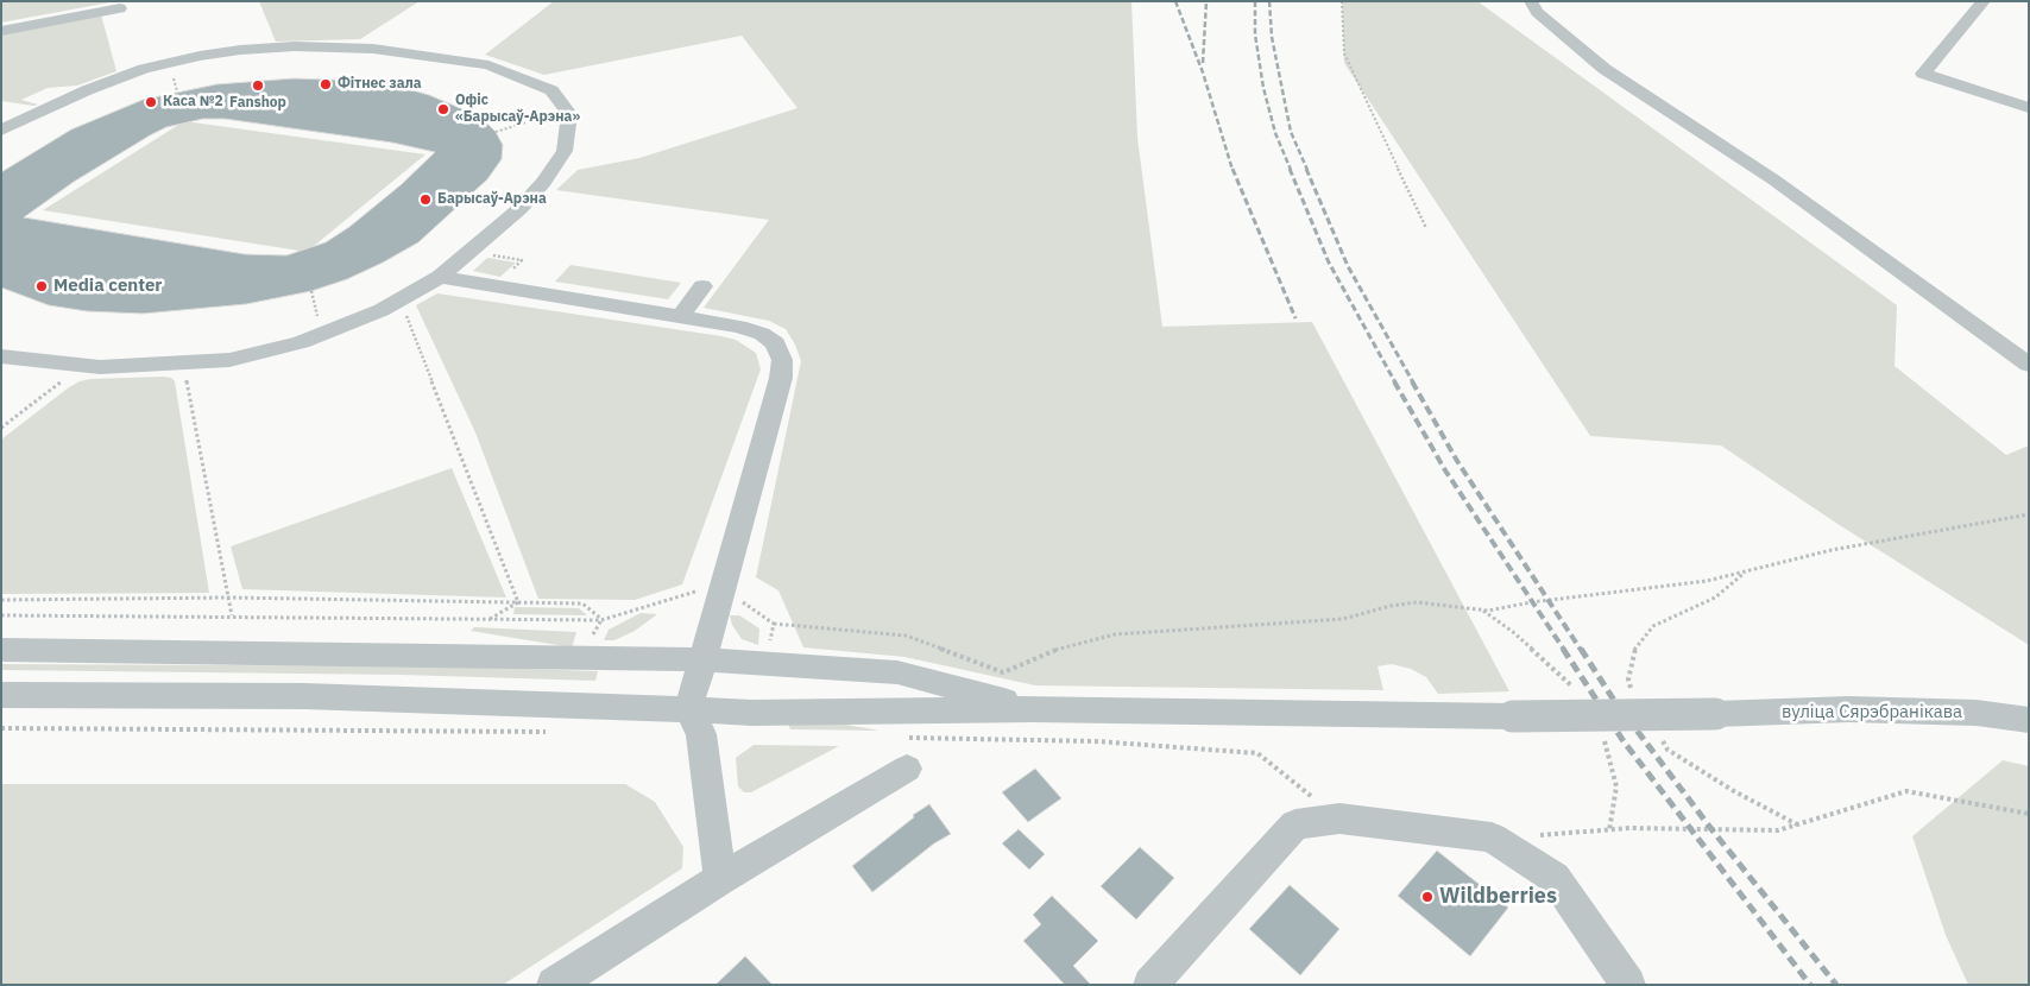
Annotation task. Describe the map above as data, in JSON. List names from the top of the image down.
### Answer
{
  "streets": {
    "street": ["вуліца Сярэбранікава"]
  },
  "places": [
    "Фітнес зала",
    "Fanshop",
    "Каса №2",
    "Офіс «Барысаў-Арэна»",
    "Барысаў-Арэна",
    "Media center",
    "Wildberries"
  ]
}
